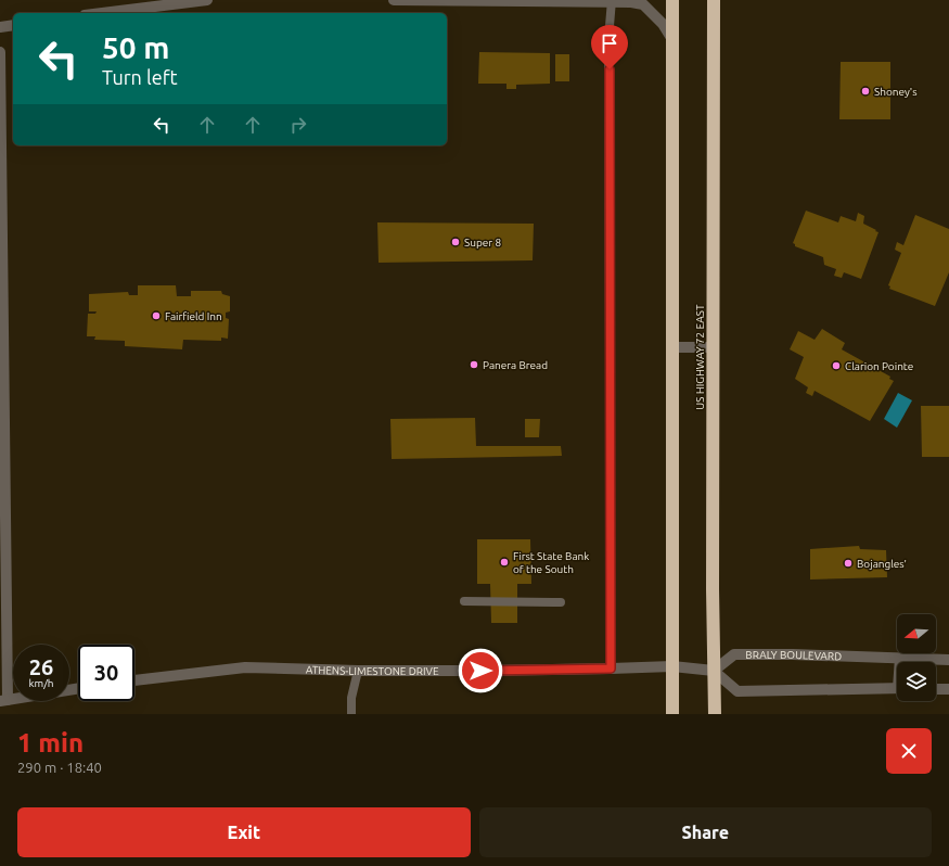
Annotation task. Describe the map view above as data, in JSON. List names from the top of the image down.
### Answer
{
  "streets": {
    "highway": ["US HIGHWAY 72 EAST"],
    "street": ["BRALY BOULEVARD", "ATHENS-LIMESTONE DRIVE"]
  },
  "crossings": [
    ["US HIGHWAY 72 EAST", "BRALY BOULEVARD"],
    ["US HIGHWAY 72 EAST", "ATHENS-LIMESTONE DRIVE"],
    ["BRALY BOULEVARD", "ATHENS-LIMESTONE DRIVE"]
  ],
  "places": [
    "Shoney's",
    "Super 8",
    "Fairfield Inn",
    "Panera Bread",
    "Clarion Pointe",
    "First State Bank of the South",
    "Bojangles'"
  ],
  "north": "left",
  "page": {
    "turn": ["50 m", "Turn left"],
    "speed": "26 km/h",
    "limit": "30",
    "heading": ["1 min", "290 m · 18:40"],
    "buttons": ["Exit", "Share"]
  }
}
